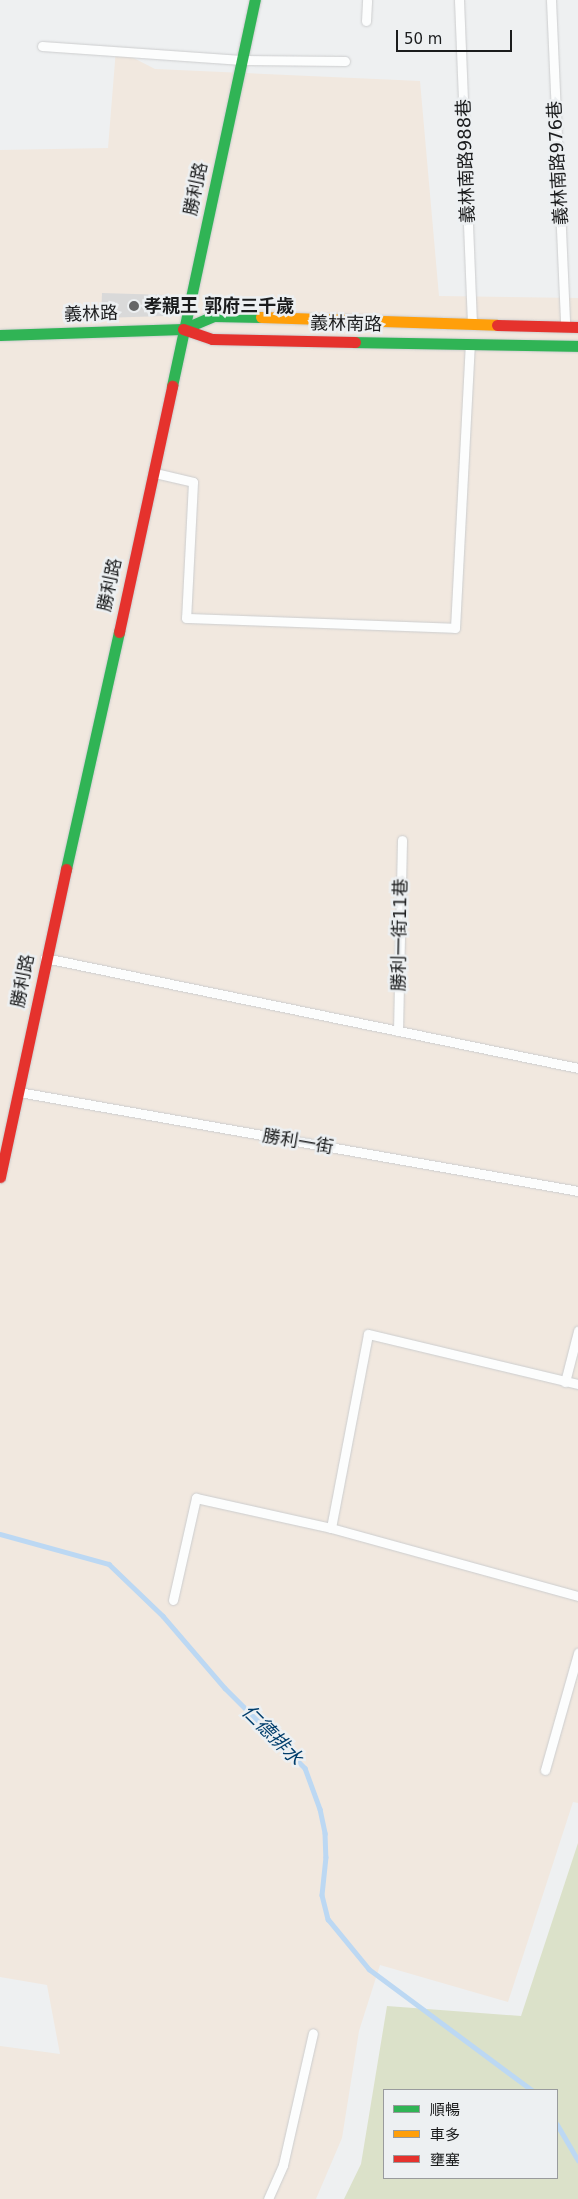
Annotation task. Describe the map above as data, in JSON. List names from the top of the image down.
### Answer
{
  "streets": {
    "street": ["勝利路", "義林路", "義林南路"],
    "lane": [
      "義林南路988巷",
      "義林南路976巷",
      "勝利一街11巷",
      "勝利一街"
    ]
  },
  "crossings": [
    ["義林南路988巷", "義林南路"],
    ["義林南路976巷", "義林南路"],
    ["勝利路", "義林路"],
    ["勝利路", "義林南路"],
    ["勝利路", "勝利一街"],
    ["義林路", "義林南路"]
  ],
  "water": ["仁德排水"],
  "places": ["孝親王 郭府三千歲"],
  "legend": ["順暢", "車多", "壅塞"],
  "scale_bar": "50 m"
}
